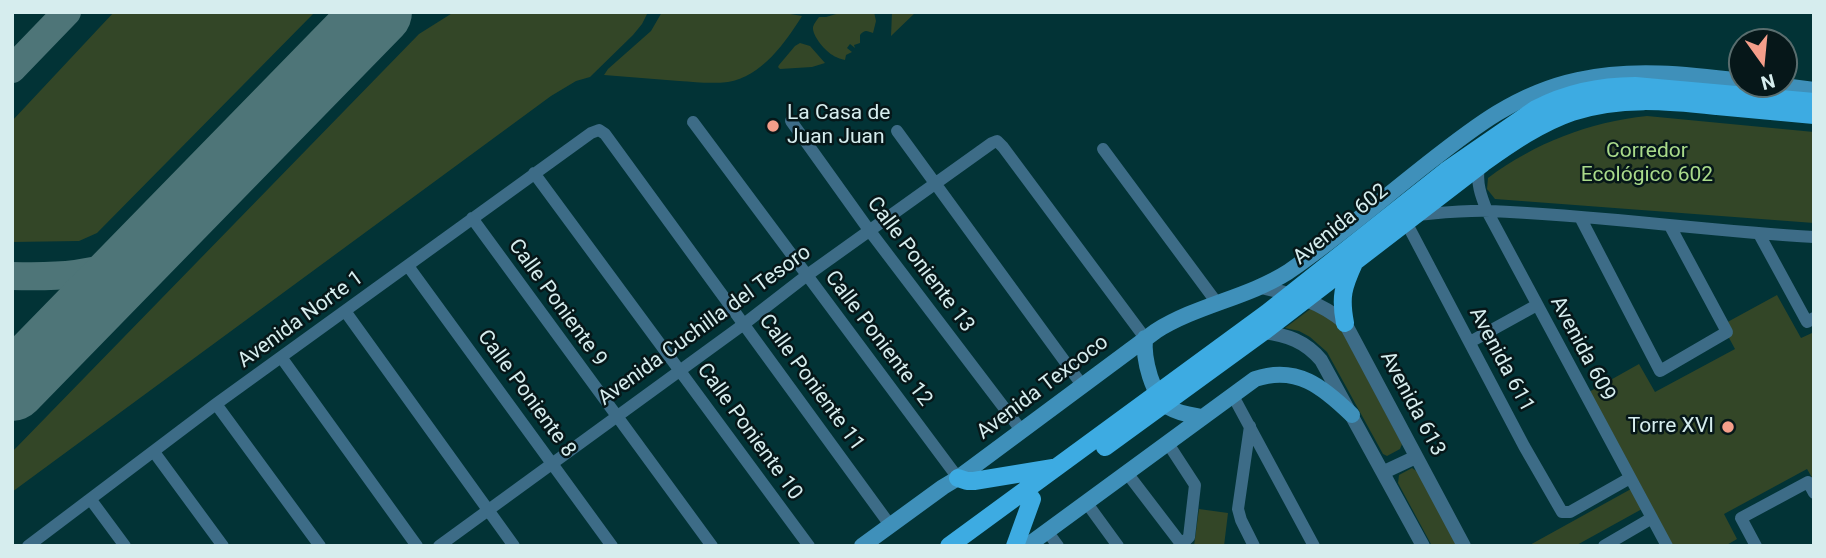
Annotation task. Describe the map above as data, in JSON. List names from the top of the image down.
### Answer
{
  "streets": {
    "main road": ["Avenida 602", "Avenida Texcoco"],
    "street": [
      "Calle Poniente 13",
      "Calle Poniente 9",
      "Avenida Norte 1",
      "Avenida Cuchilla del Tesoro",
      "Calle Poniente 12",
      "Avenida 609",
      "Avenida 611",
      "Calle Poniente 11",
      "Calle Poniente 8",
      "Avenida 613",
      "Calle Poniente 10"
    ]
  },
  "crossings": [
    ["Avenida 602", "Avenida 609"],
    ["Avenida 602", "Avenida 611"],
    ["Avenida 602", "Avenida 613"],
    ["Calle Poniente 13", "Avenida Cuchilla del Tesoro"],
    ["Calle Poniente 13", "Avenida Texcoco"],
    ["Calle Poniente 9", "Avenida Norte 1"],
    ["Calle Poniente 9", "Avenida Cuchilla del Tesoro"],
    ["Avenida Norte 1", "Calle Poniente 11"],
    ["Avenida Norte 1", "Calle Poniente 8"],
    ["Avenida Norte 1", "Calle Poniente 10"],
    ["Avenida Cuchilla del Tesoro", "Calle Poniente 12"],
    ["Avenida Cuchilla del Tesoro", "Calle Poniente 11"],
    ["Avenida Cuchilla del Tesoro", "Avenida Texcoco"],
    ["Avenida Cuchilla del Tesoro", "Calle Poniente 8"],
    ["Avenida Cuchilla del Tesoro", "Calle Poniente 10"],
    ["Calle Poniente 12", "Avenida Texcoco"],
    ["Avenida 609", "Avenida 611"],
    ["Calle Poniente 11", "Avenida Texcoco"]
  ],
  "parks": ["Corredor Ecológico 602"],
  "places": ["La Casa de Juan Juan", "Torre XVI"],
  "north": "bottom"
}
